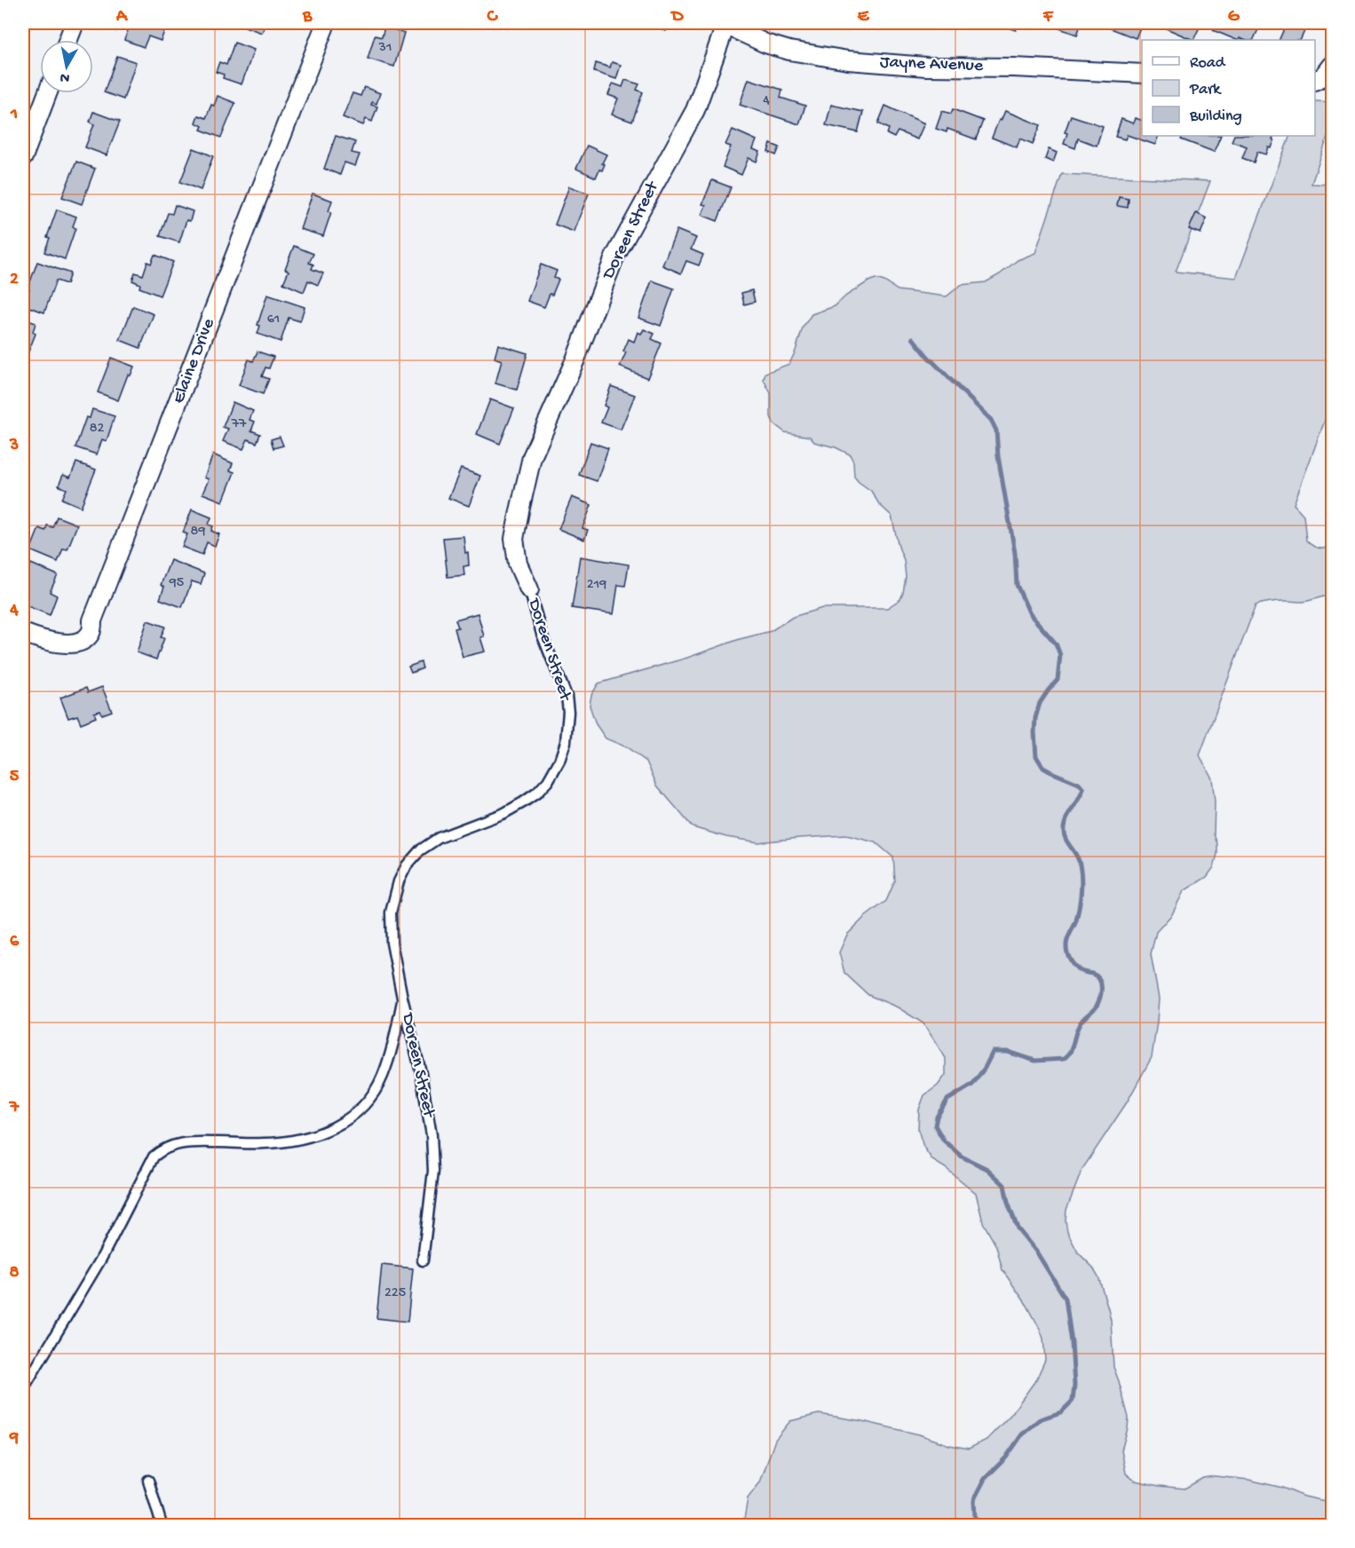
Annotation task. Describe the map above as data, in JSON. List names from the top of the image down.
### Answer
{
  "streets": {
    "street": ["Jayne Avenue", "Doreen Street", "Elaine Drive"]
  },
  "crossings": [
    ["Jayne Avenue", "Doreen Street"]
  ],
  "house_numbers": [
    "31",
    "4",
    "61",
    "77",
    "82",
    "89",
    "95",
    "219",
    "225"
  ],
  "legend": ["Road", "Park", "Building"],
  "north": "bottom",
  "grid": {
    "columns": [
      "A",
      "B",
      "C",
      "D",
      "E",
      "F",
      "G"
    ],
    "rows": [
      "1",
      "2",
      "3",
      "4",
      "5",
      "6",
      "7",
      "8",
      "9"
    ]
  }
}
